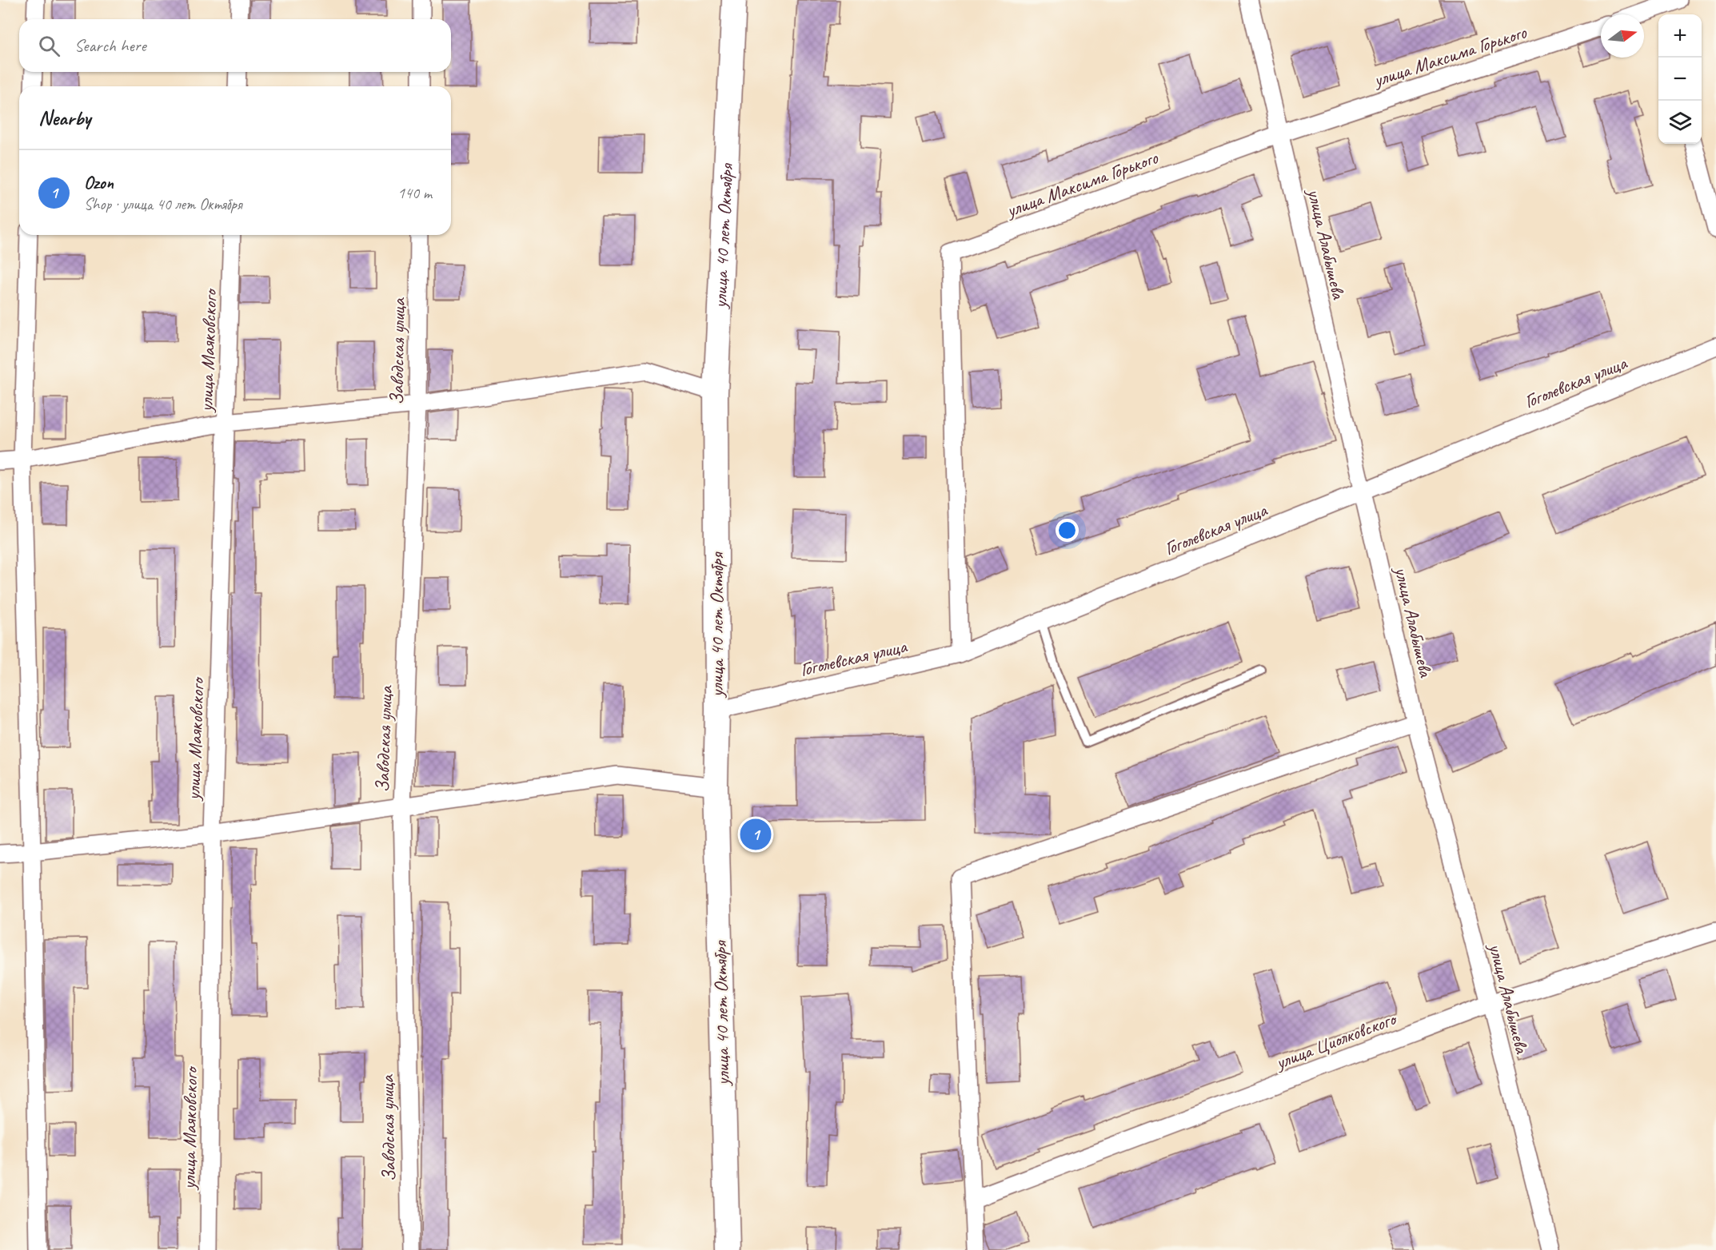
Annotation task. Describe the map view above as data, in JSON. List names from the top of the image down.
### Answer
{
  "streets": {
    "street": [
      "улица Максима Горького",
      "улица 40 лет Октября",
      "улица Алабышева",
      "улица Маяковского",
      "Заводская улица",
      "Гоголевская улица",
      "улица Циолковского"
    ]
  },
  "crossings": [
    ["улица Максима Горького", "улица Алабышева"],
    ["улица Максима Горького", "Гоголевская улица"],
    ["улица 40 лет Октября", "Гоголевская улица"],
    ["улица Алабышева", "Гоголевская улица"],
    ["улица Алабышева", "улица Циолковского"]
  ],
  "north": "right",
  "page": {
    "map_buttons": ["+", "−"],
    "search": "Search here",
    "heading": "Nearby",
    "list": [
      {
        "mark": "1",
        "name": "Ozon",
        "note": "Shop · улица 40 лет Октября",
        "value": "140 m"
      }
    ],
    "pins": "1"
  }
}
